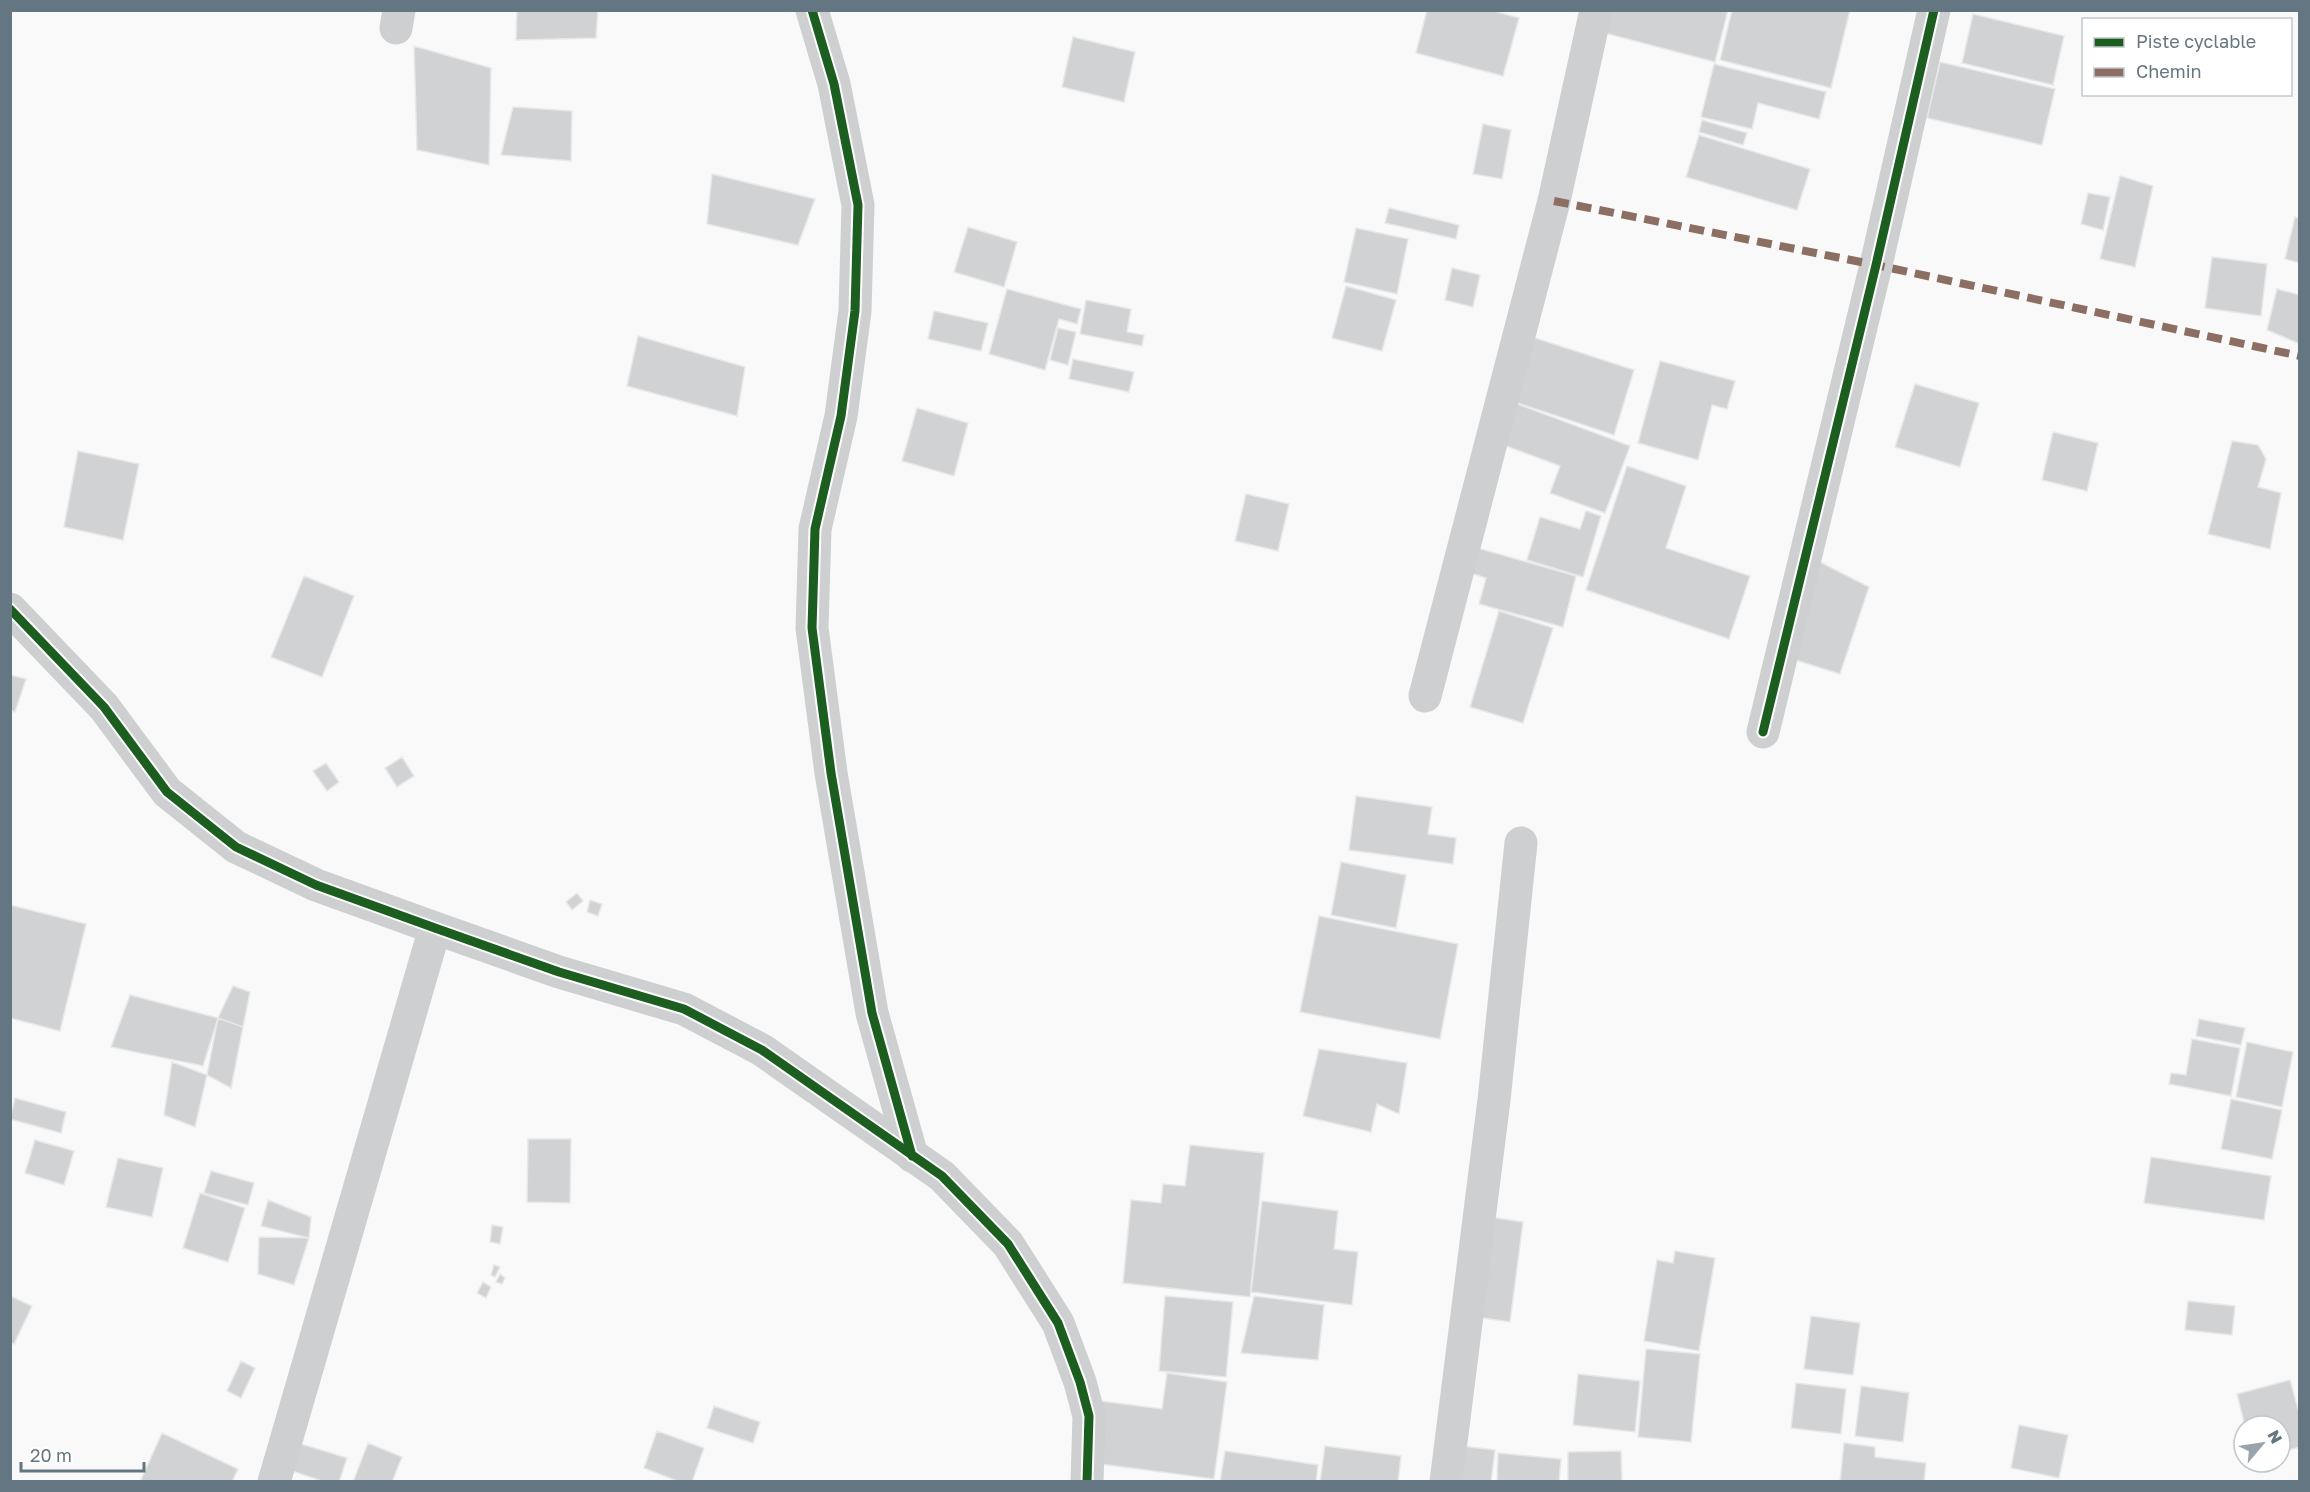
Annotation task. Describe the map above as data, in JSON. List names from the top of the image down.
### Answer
{
  "legend": ["Piste cyclable", "Chemin"],
  "scale_bar": "20 m",
  "north": "top right"
}
